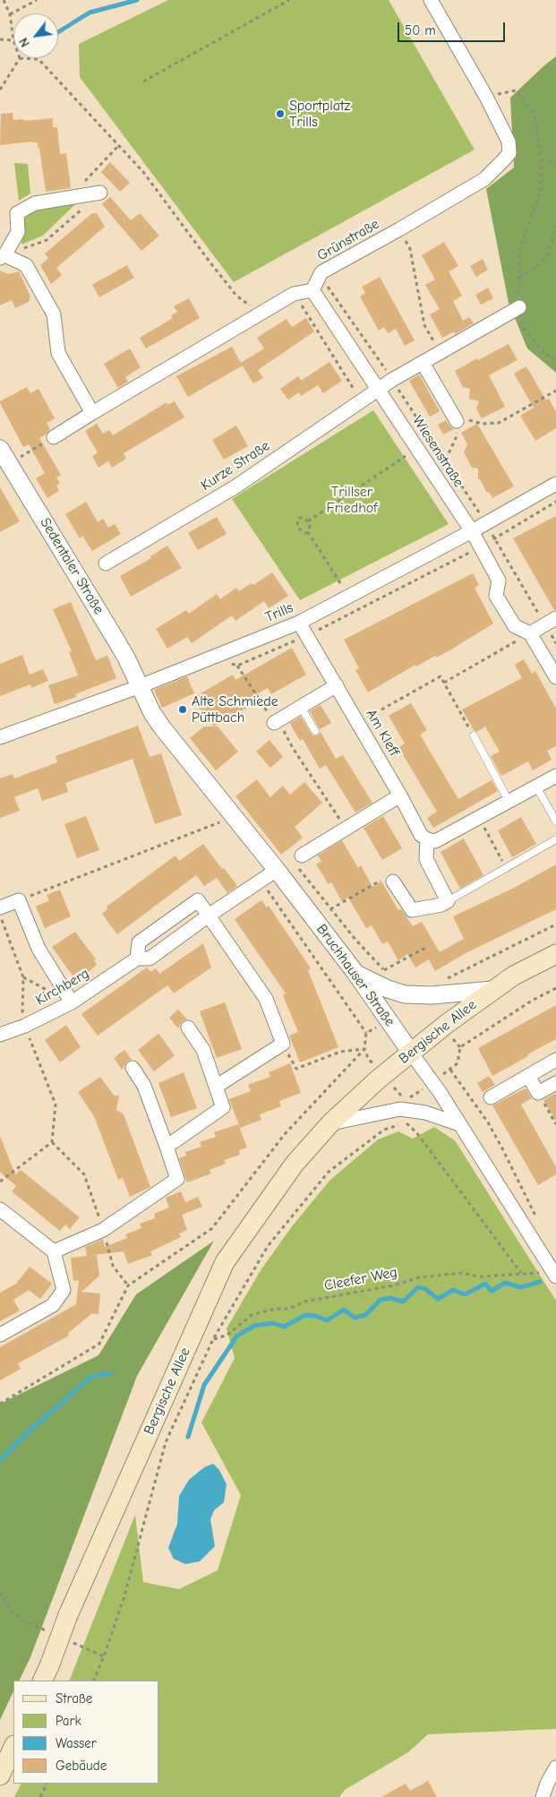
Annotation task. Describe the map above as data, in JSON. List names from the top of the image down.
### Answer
{
  "streets": {
    "main road": ["Bergische Allee"],
    "street": [
      "Grünstraße",
      "Wiesenstraße",
      "Kurze Straße",
      "Sedentaler Straße",
      "Trills",
      "Am Kleff",
      "Bruchhauser Straße",
      "Kirchberg"
    ],
    "path": ["Cleefer Weg"]
  },
  "crossings": [
    ["Grünstraße", "Wiesenstraße"],
    ["Wiesenstraße", "Kurze Straße"],
    ["Wiesenstraße", "Trills"],
    ["Sedentaler Straße", "Trills"],
    ["Sedentaler Straße", "Bruchhauser Straße"],
    ["Trills", "Am Kleff"],
    ["Trills", "Bruchhauser Straße"],
    ["Bruchhauser Straße", "Kirchberg"],
    ["Bruchhauser Straße", "Bergische Allee"]
  ],
  "parks": ["Trillser Friedhof"],
  "places": ["Sportplatz Trills", "Alte Schmiede Püttbach"],
  "legend": [
    "Straße",
    "Park",
    "Wasser",
    "Gebäude"
  ],
  "scale_bar": "50 m",
  "north": "bottom left"
}
